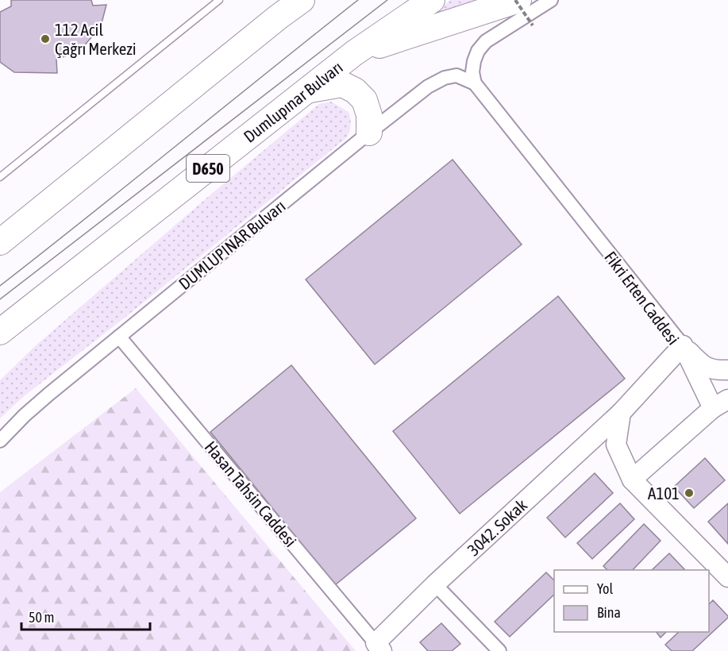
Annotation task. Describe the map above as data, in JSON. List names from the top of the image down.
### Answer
{
  "streets": {
    "highway": ["Dumlupınar Bulvarı", "D650"],
    "street": [
      "DUMLUPINAR Bulvarı",
      "Fikri Erten Caddesi",
      "Hasan Tahsin Caddesi",
      "3042. Sokak"
    ]
  },
  "crossings": [
    ["DUMLUPINAR Bulvarı", "Fikri Erten Caddesi"],
    ["DUMLUPINAR Bulvarı", "Hasan Tahsin Caddesi"],
    ["Fikri Erten Caddesi", "3042. Sokak"],
    ["Hasan Tahsin Caddesi", "3042. Sokak"]
  ],
  "places": ["112 Acil Çağrı Merkezi", "A101"],
  "legend": ["Yol", "Bina"],
  "scale_bar": "50 m"
}
